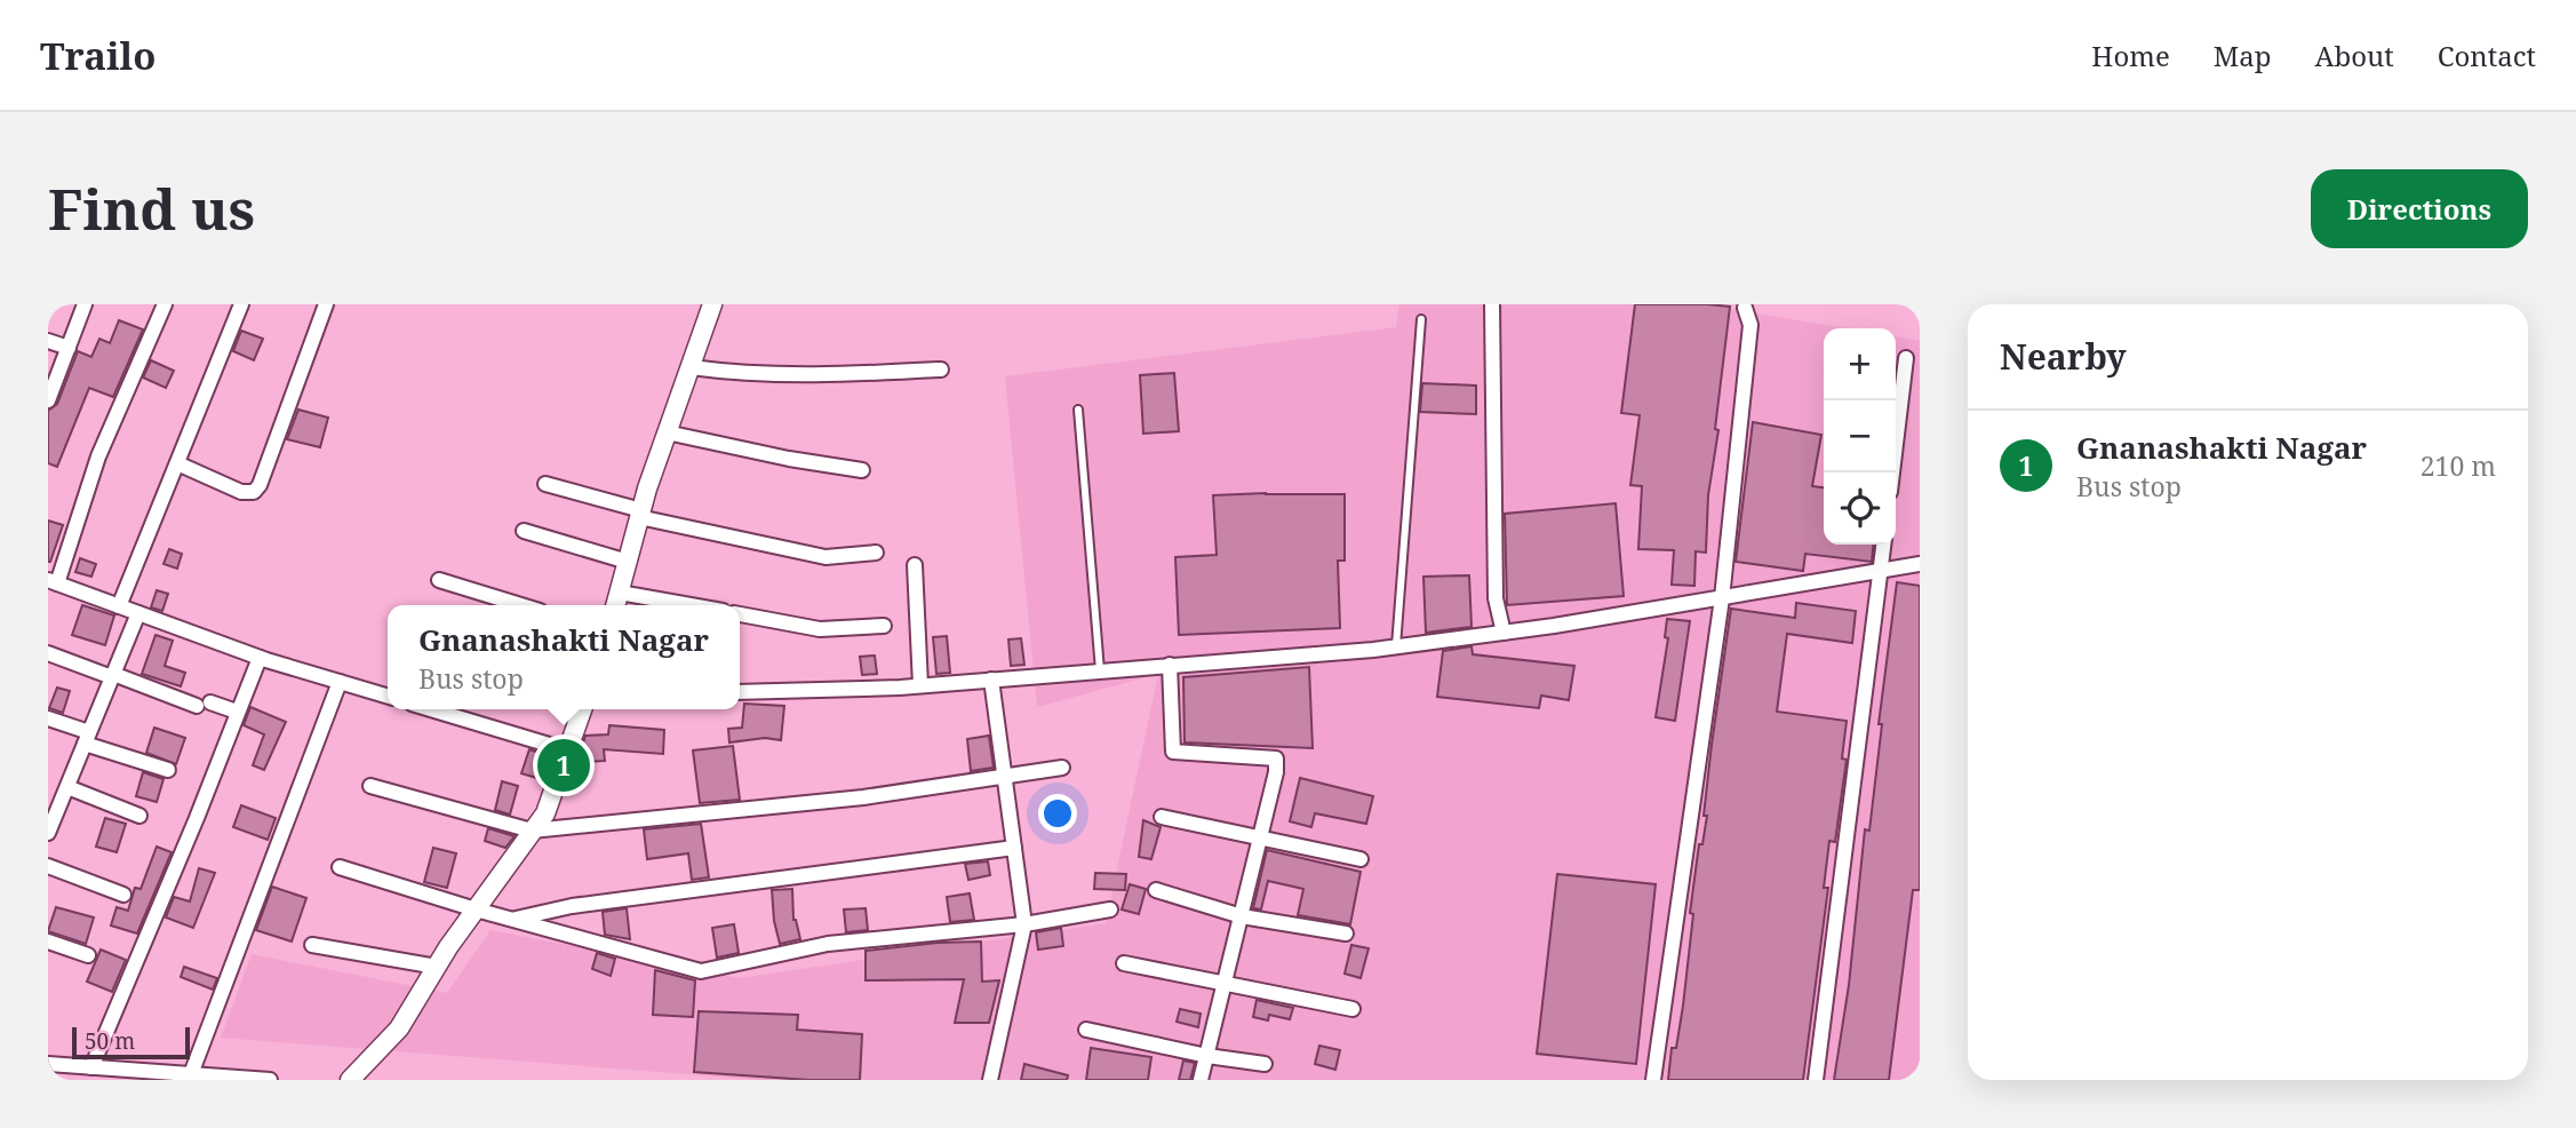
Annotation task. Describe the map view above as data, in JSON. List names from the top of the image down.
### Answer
{
  "scale_bar": "50 m",
  "page": {
    "header": "Trailo",
    "nav": [
      "Home",
      "Map",
      "About",
      "Contact"
    ],
    "buttons": "Directions",
    "title": "Find us",
    "heading": "Nearby",
    "map_buttons": ["+", "−"],
    "list": [
      {
        "mark": "1",
        "name": "Gnanashakti Nagar",
        "note": "Bus stop",
        "value": "210 m"
      }
    ],
    "popup": ["Gnanashakti Nagar", "Bus stop"],
    "pins": "1",
    "scale": "50 m"
  }
}
